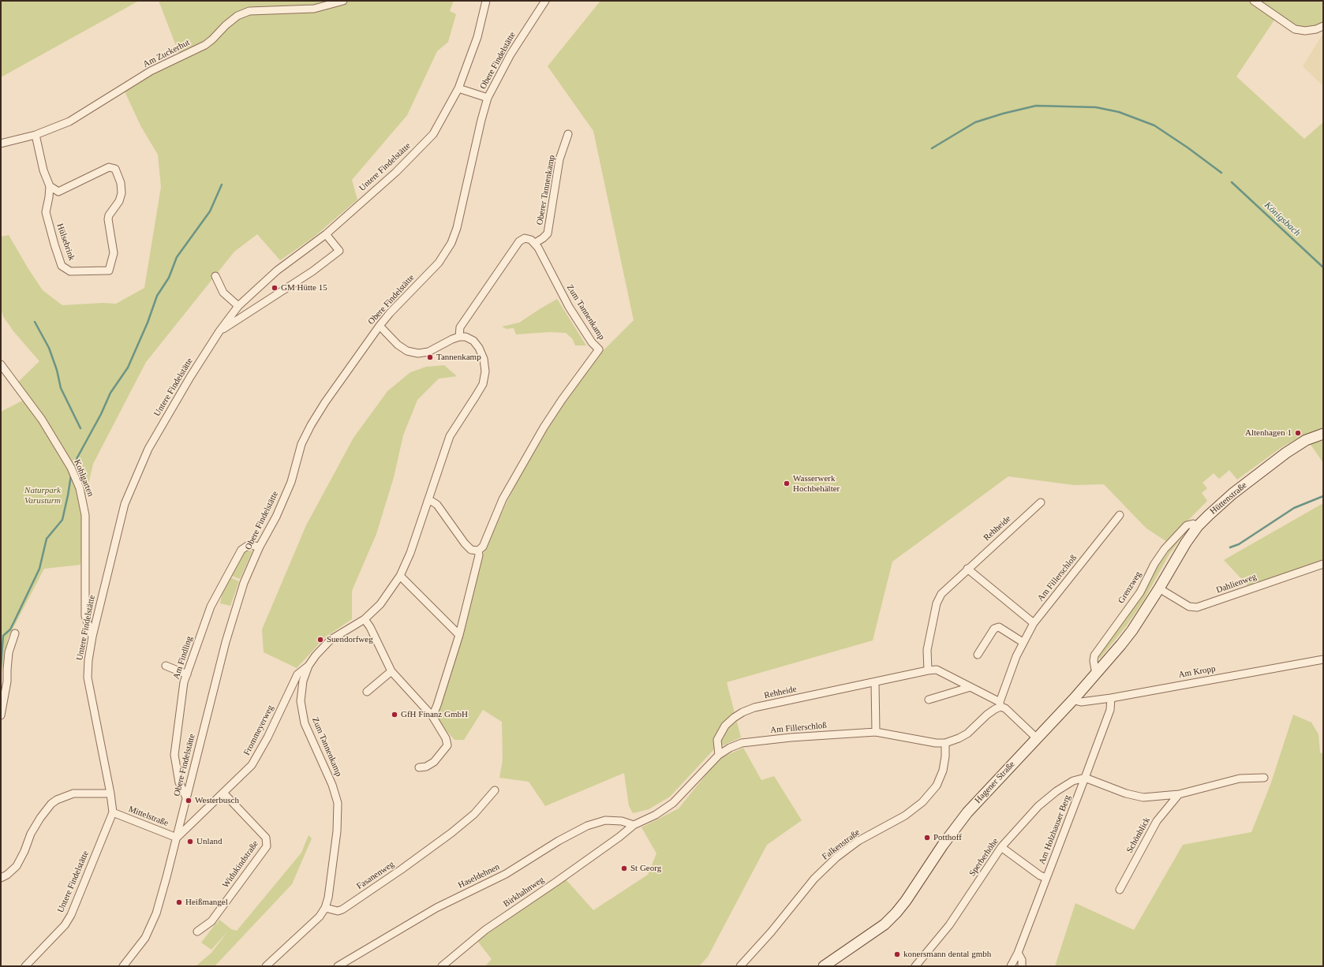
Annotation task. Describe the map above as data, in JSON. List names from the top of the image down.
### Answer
{
  "streets": {
    "main road": ["Hüttenstraße", "Hagener Straße"],
    "street": [
      "Am Zuckerhut",
      "Obere Findelstätte",
      "Untere Findelstätte",
      "Oberer Tannenkamp",
      "Hülsebrink",
      "Zum Tannenkamp",
      "Kohlgarten",
      "Rehheide",
      "Am Fillerschloß",
      "Dahlienweg",
      "Grenzweg",
      "Am Findling",
      "Am Kropp",
      "Frommeyerweg",
      "Mittelstraße",
      "Am Holzhauser Berg",
      "Schönblick",
      "Falkenstraße",
      "Sperberhöhe",
      "Widukindstraße",
      "Fasanenweg",
      "Haseldehnen",
      "Birkhahnweg"
    ]
  },
  "crossings": [
    ["Am Zuckerhut", "Hülsebrink"],
    ["Obere Findelstätte", "Untere Findelstätte"],
    ["Obere Findelstätte", "Am Findling"],
    ["Obere Findelstätte", "Frommeyerweg"],
    ["Obere Findelstätte", "Mittelstraße"],
    ["Untere Findelstätte", "Kohlgarten"],
    ["Untere Findelstätte", "Mittelstraße"],
    ["Oberer Tannenkamp", "Zum Tannenkamp"],
    ["Zum Tannenkamp", "Frommeyerweg"],
    ["Zum Tannenkamp", "Fasanenweg"],
    ["Hüttenstraße", "Dahlienweg"],
    ["Hüttenstraße", "Grenzweg"],
    ["Hüttenstraße", "Hagener Straße"],
    ["Rehheide", "Am Fillerschloß"],
    ["Am Fillerschloß", "Falkenstraße"],
    ["Am Fillerschloß", "Haseldehnen"],
    ["Am Fillerschloß", "Birkhahnweg"],
    ["Dahlienweg", "Hagener Straße"],
    ["Grenzweg", "Hagener Straße"],
    ["Am Kropp", "Hagener Straße"],
    ["Am Kropp", "Am Holzhauser Berg"],
    ["Frommeyerweg", "Mittelstraße"],
    ["Frommeyerweg", "Widukindstraße"],
    ["Am Holzhauser Berg", "Sperberhöhe"]
  ],
  "water": ["Königsbach"],
  "parks": ["Naturpark Varusturm"],
  "places": [
    "GM Hütte 15",
    "Tannenkamp",
    "Altenhagen 1",
    "Wasserwerk Hochbehälter",
    "Suendorfweg",
    "GfH Finanz GmbH",
    "Westerbusch",
    "Potthoff",
    "Unland",
    "St Georg",
    "Heißmangel",
    "konersmann dental gmbh"
  ]
}
